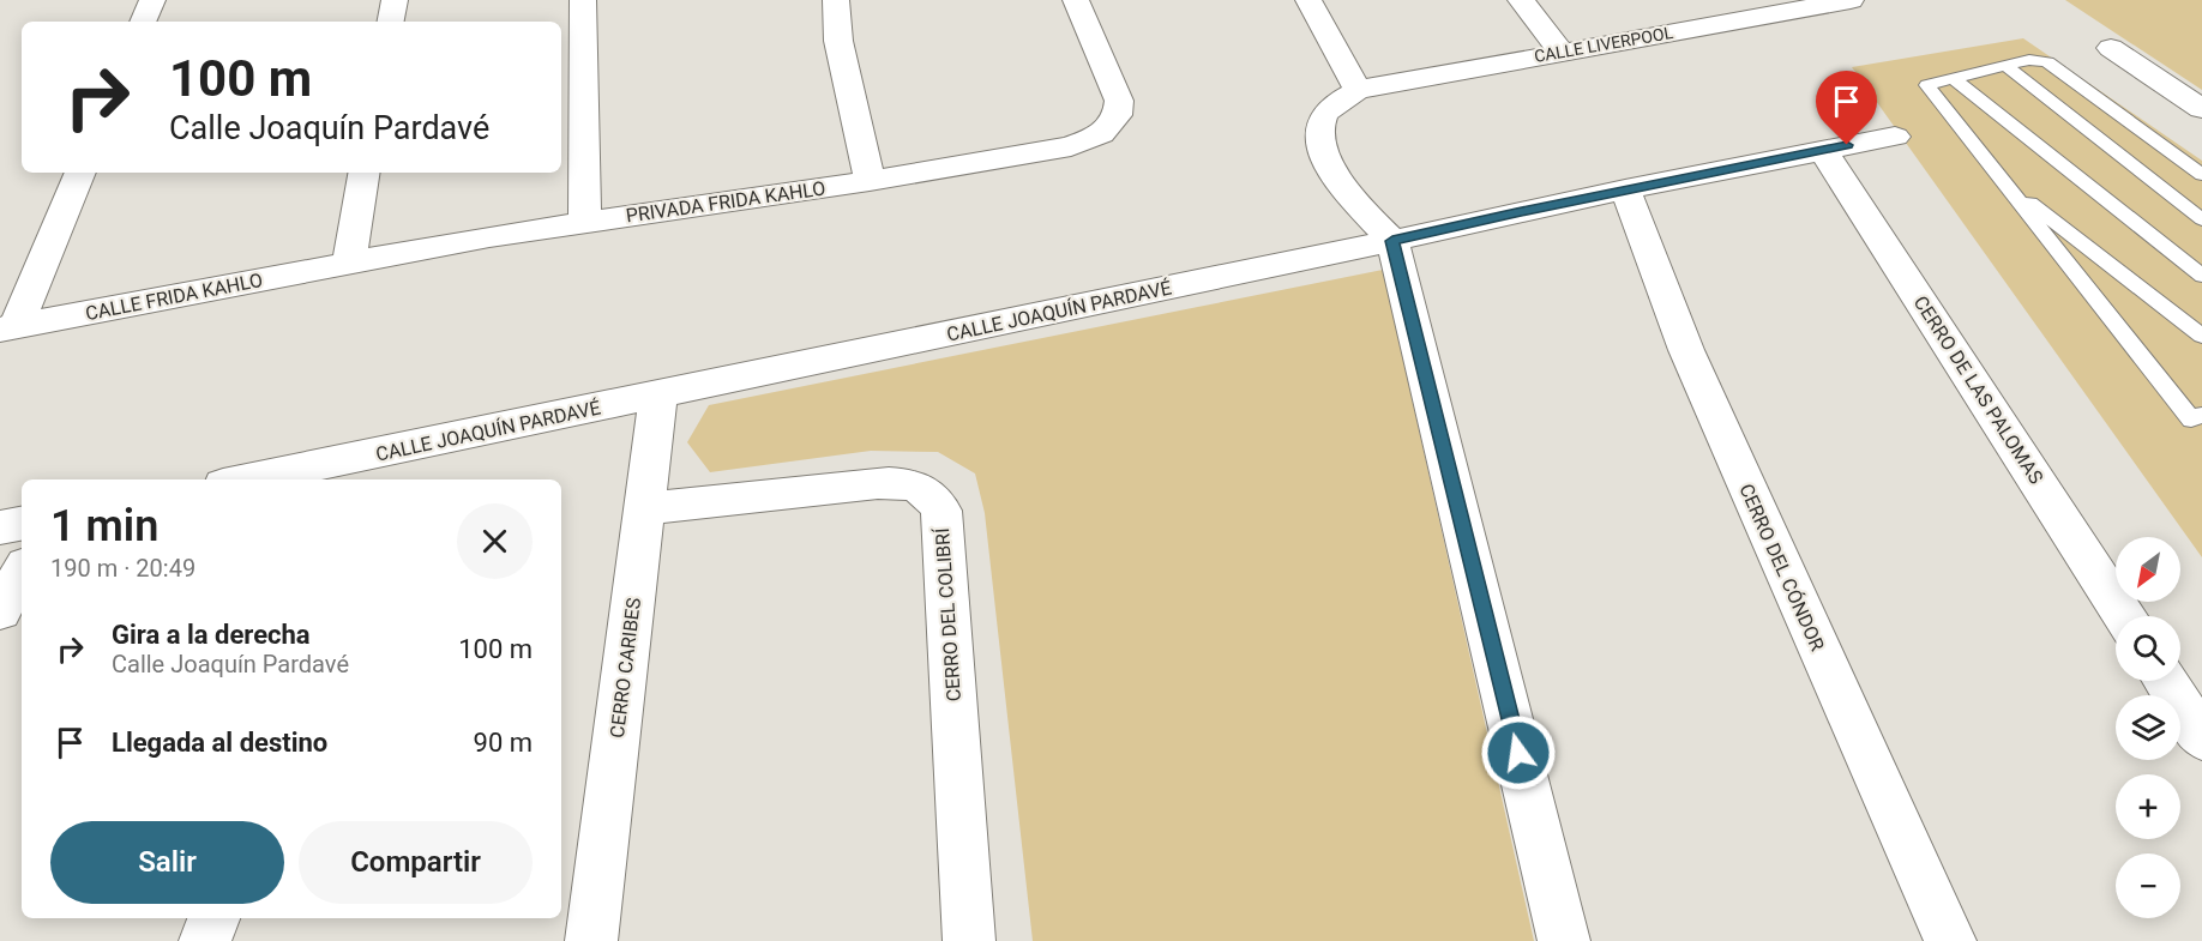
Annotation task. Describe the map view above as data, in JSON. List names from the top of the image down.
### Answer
{
  "streets": {
    "street": [
      "CALLE LIVERPOOL",
      "PRIVADA FRIDA KAHLO",
      "CALLE FRIDA KAHLO",
      "CALLE JOAQUÍN PARDAVÉ",
      "CERRO DE LAS PALOMAS",
      "CERRO DEL CÓNDOR",
      "CERRO DEL COLIBRÍ",
      "CERRO CARIBES"
    ]
  },
  "crossings": [
    ["PRIVADA FRIDA KAHLO", "CALLE FRIDA KAHLO"],
    ["CALLE JOAQUÍN PARDAVÉ", "CERRO DE LAS PALOMAS"],
    ["CALLE JOAQUÍN PARDAVÉ", "CERRO DEL CÓNDOR"],
    ["CALLE JOAQUÍN PARDAVÉ", "CERRO CARIBES"],
    ["CERRO DEL COLIBRÍ", "CERRO CARIBES"]
  ],
  "north": "bottom left",
  "page": {
    "turn": ["100 m", "Calle Joaquín Pardavé"],
    "heading": ["1 min", "190 m · 20:49"],
    "map_buttons": ["+", "−"],
    "list": [
      {
        "name": "Gira a la derecha",
        "note": "Calle Joaquín Pardavé",
        "value": "100 m"
      },
      {
        "name": "Llegada al destino",
        "value": "90 m"
      }
    ],
    "buttons": ["Salir", "Compartir"]
  }
}
